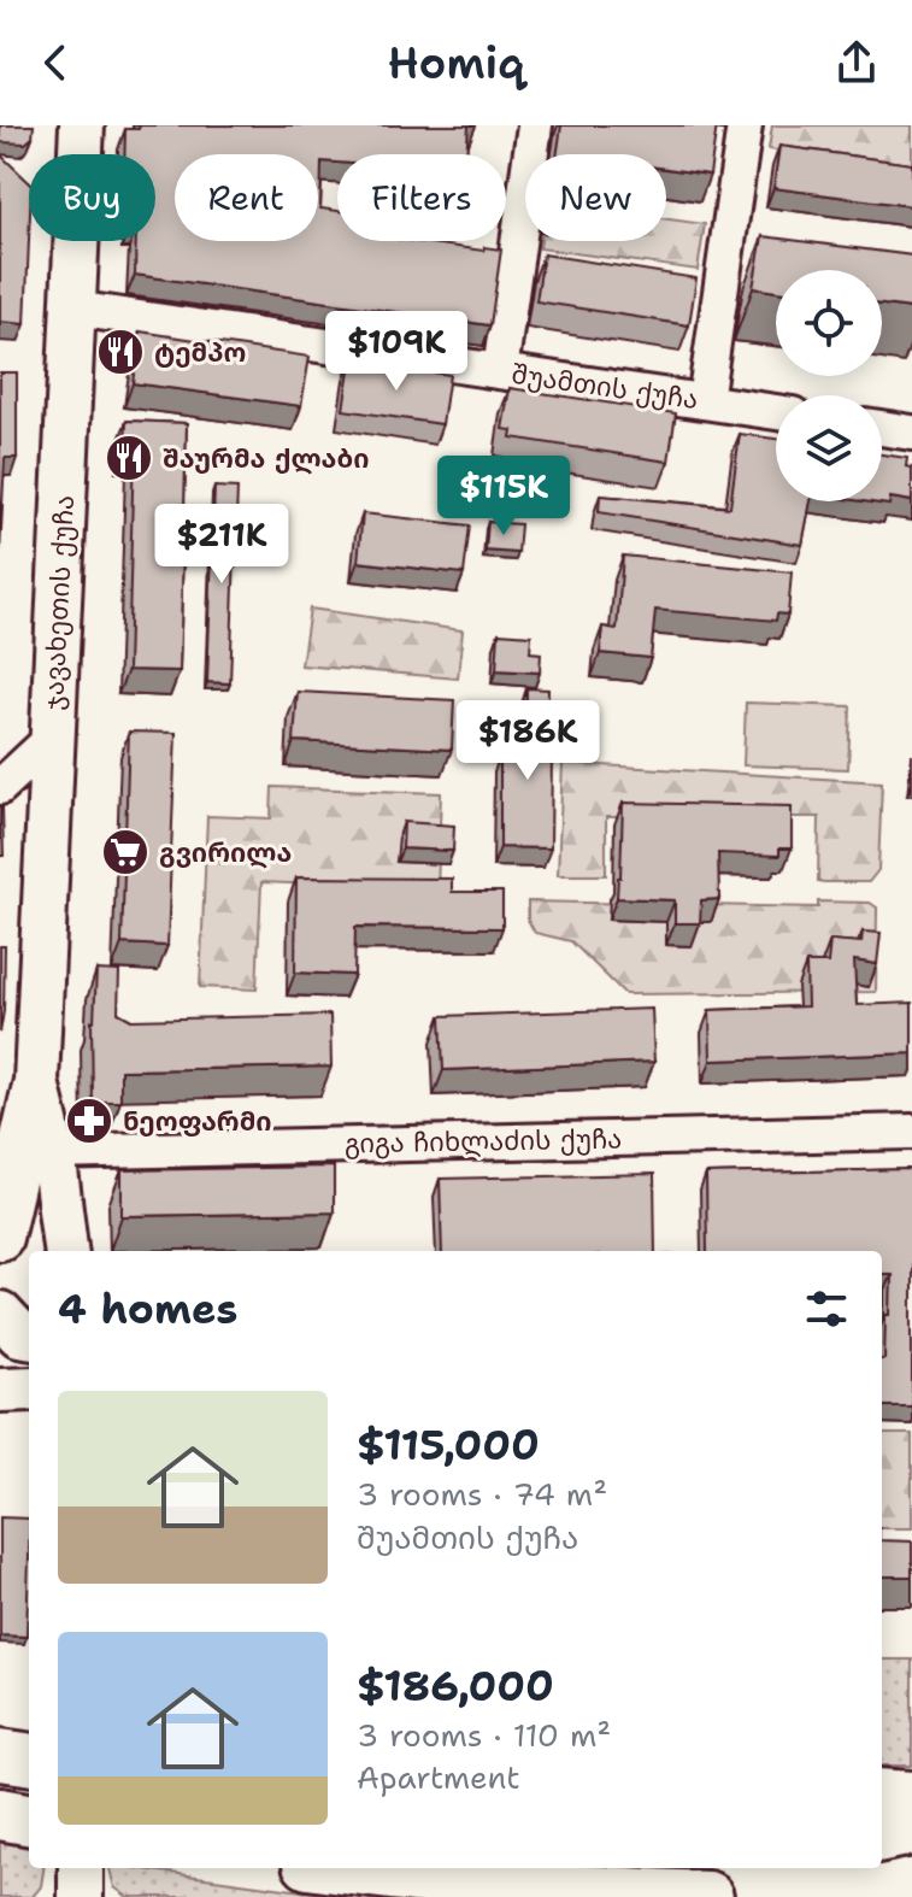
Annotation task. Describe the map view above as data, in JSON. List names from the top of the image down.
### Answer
{
  "streets": {
    "main road": ["ჯავახეთის ქუჩა"],
    "street": ["შუამთის ქუჩა", "გიგა ჩიხლაძის ქუჩა"]
  },
  "crossings": [
    ["შუამთის ქუჩა", "ჯავახეთის ქუჩა"],
    ["ჯავახეთის ქუჩა", "გიგა ჩიხლაძის ქუჩა"]
  ],
  "places": {
    "restaurant": ["ტემპო", "შაურმა ქლაბი"],
    "supermarket": ["გვირილა"],
    "pharmacy": ["ნეოფარმი"]
  },
  "page": {
    "header": "Homiq",
    "chip": [
      "Buy",
      "Rent",
      "Filters",
      "New"
    ],
    "price": [
      "$109K",
      "$115K",
      "$211K",
      "$186K"
    ],
    "heading": "4 homes",
    "list": [
      {
        "name": "$115,000",
        "note": "3 rooms · 74 m² · შუამთის ქუჩა"
      },
      {
        "name": "$186,000",
        "note": "3 rooms · 110 m² · Apartment"
      }
    ]
  }
}
